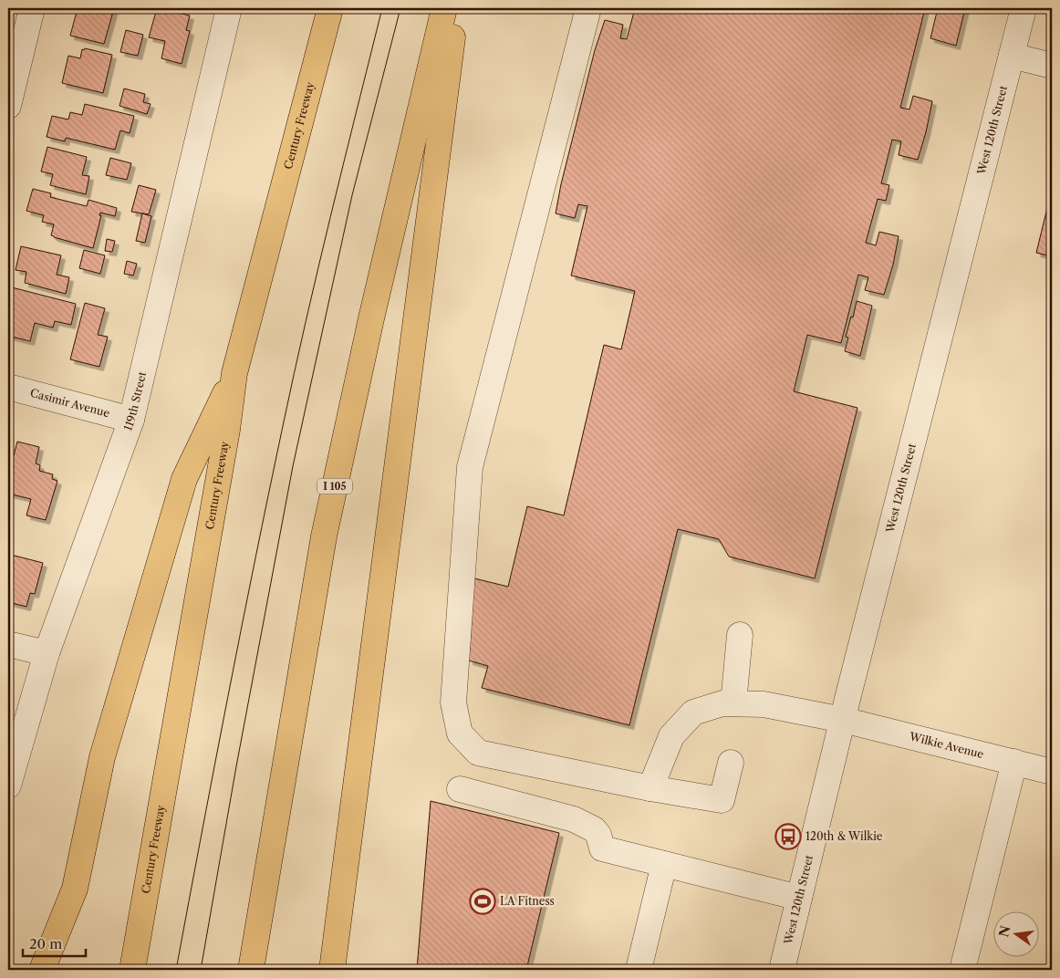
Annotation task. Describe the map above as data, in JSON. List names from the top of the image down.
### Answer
{
  "streets": {
    "highway": ["Century Freeway", "I 105"],
    "street": [
      "West 120th Street",
      "119th Street",
      "Casimir Avenue",
      "Wilkie Avenue"
    ]
  },
  "crossings": [
    ["West 120th Street", "Wilkie Avenue"],
    ["119th Street", "Casimir Avenue"]
  ],
  "places": {
    "bus stop": ["120th & Wilkie"],
    "sports": ["LA Fitness"]
  },
  "scale_bar": "20 m",
  "north": "left"
}
